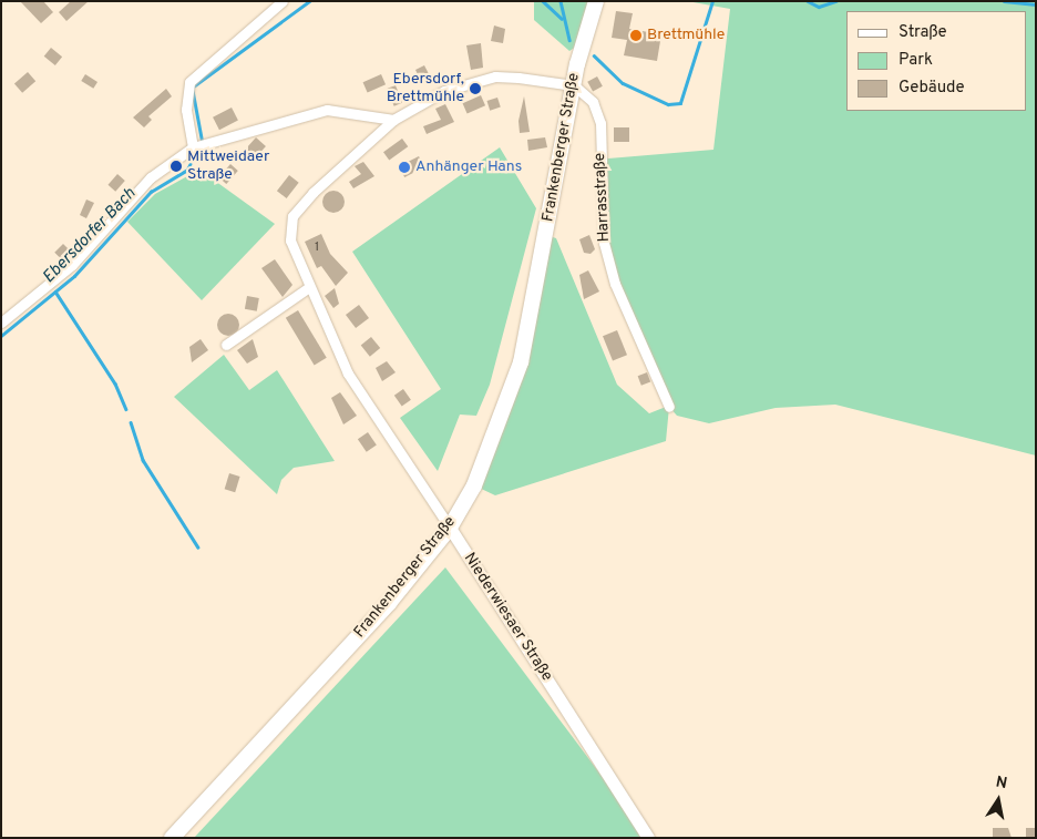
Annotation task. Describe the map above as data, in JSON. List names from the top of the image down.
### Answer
{
  "streets": {
    "main road": ["Frankenberger Straße", "Niederwiesaer Straße"],
    "street": ["Harrasstraße"]
  },
  "crossings": [
    ["Frankenberger Straße", "Harrasstraße"],
    ["Frankenberger Straße", "Niederwiesaer Straße"]
  ],
  "water": ["Ebersdorfer Bach"],
  "places": [
    "Brettmühle",
    "Ebersdorf, Brettmühle",
    "Mittweidaer Straße",
    "Anhänger Hans"
  ],
  "house_numbers": ["1"],
  "legend": ["Straße", "Park", "Gebäude"],
  "north": "top"
}
